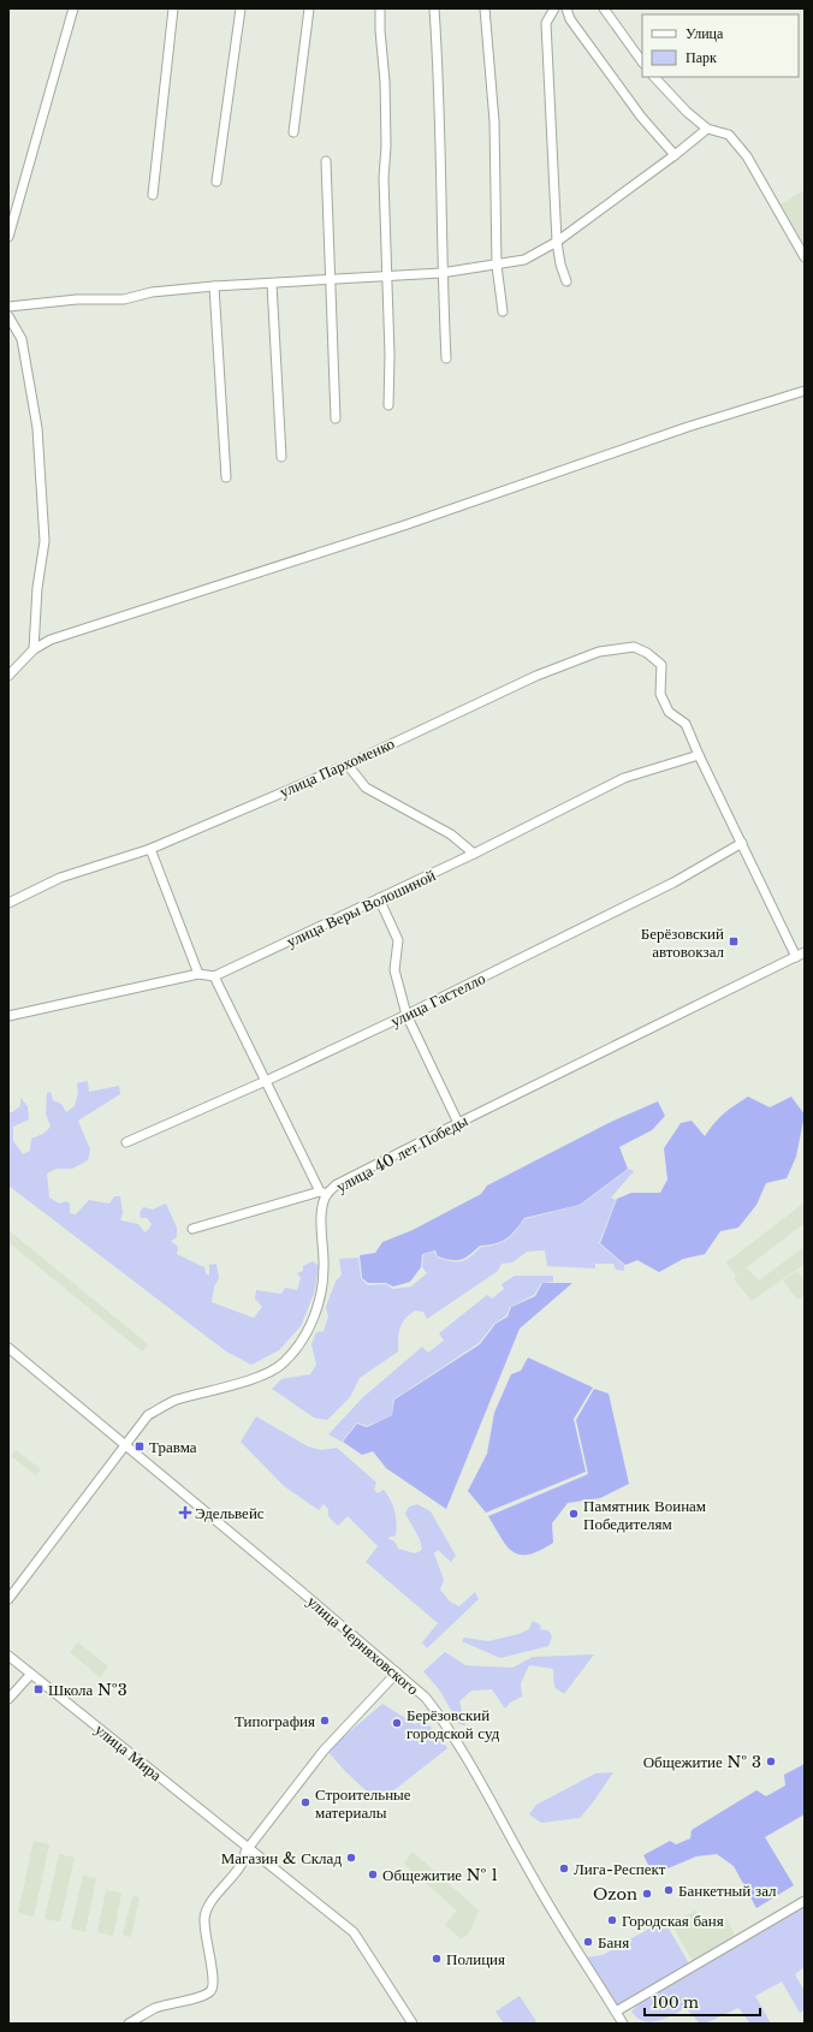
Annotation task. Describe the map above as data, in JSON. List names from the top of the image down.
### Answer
{
  "streets": {
    "street": [
      "улица Пархоменко",
      "улица Веры Волошиной",
      "улица Гастелло",
      "улица 40 лет Победы",
      "улица Черняховского",
      "улица Мира"
    ]
  },
  "crossings": [
    ["улица Пархоменко", "улица Веры Волошиной"],
    ["улица 40 лет Победы", "улица Черняховского"]
  ],
  "places": {
    "transit": ["Берёзовский автовокзал", "Травма", "Школа №3"],
    "health": ["Эдельвейс"],
    "other": [
      "Памятник Воинам Победителям",
      "Типография",
      "Берёзовский городской суд",
      "Общежитие № 3",
      "Строительные материалы",
      "Магазин & Склад",
      "Лига-Респект",
      "Общежитие № 1",
      "Банкетный зал",
      "Ozon",
      "Городская баня",
      "Баня",
      "Полиция"
    ]
  },
  "legend": ["Улица", "Парк"],
  "scale_bar": "100 m"
}
